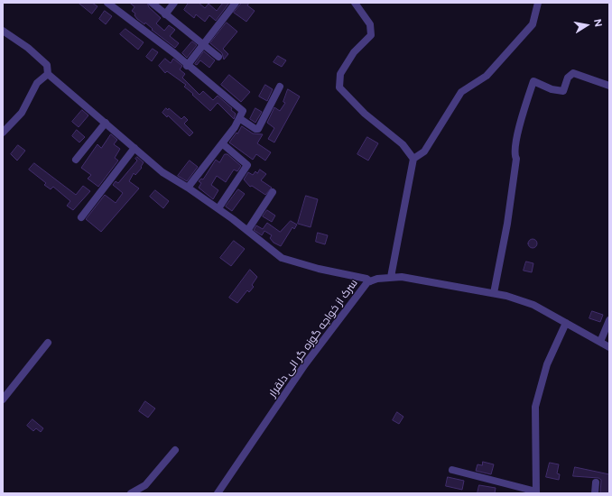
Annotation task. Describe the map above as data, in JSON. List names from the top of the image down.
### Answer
{
  "streets": {
    "street": ["سرک از خواجه گوزه گر الی دلقرار"]
  },
  "north": "right"
}
